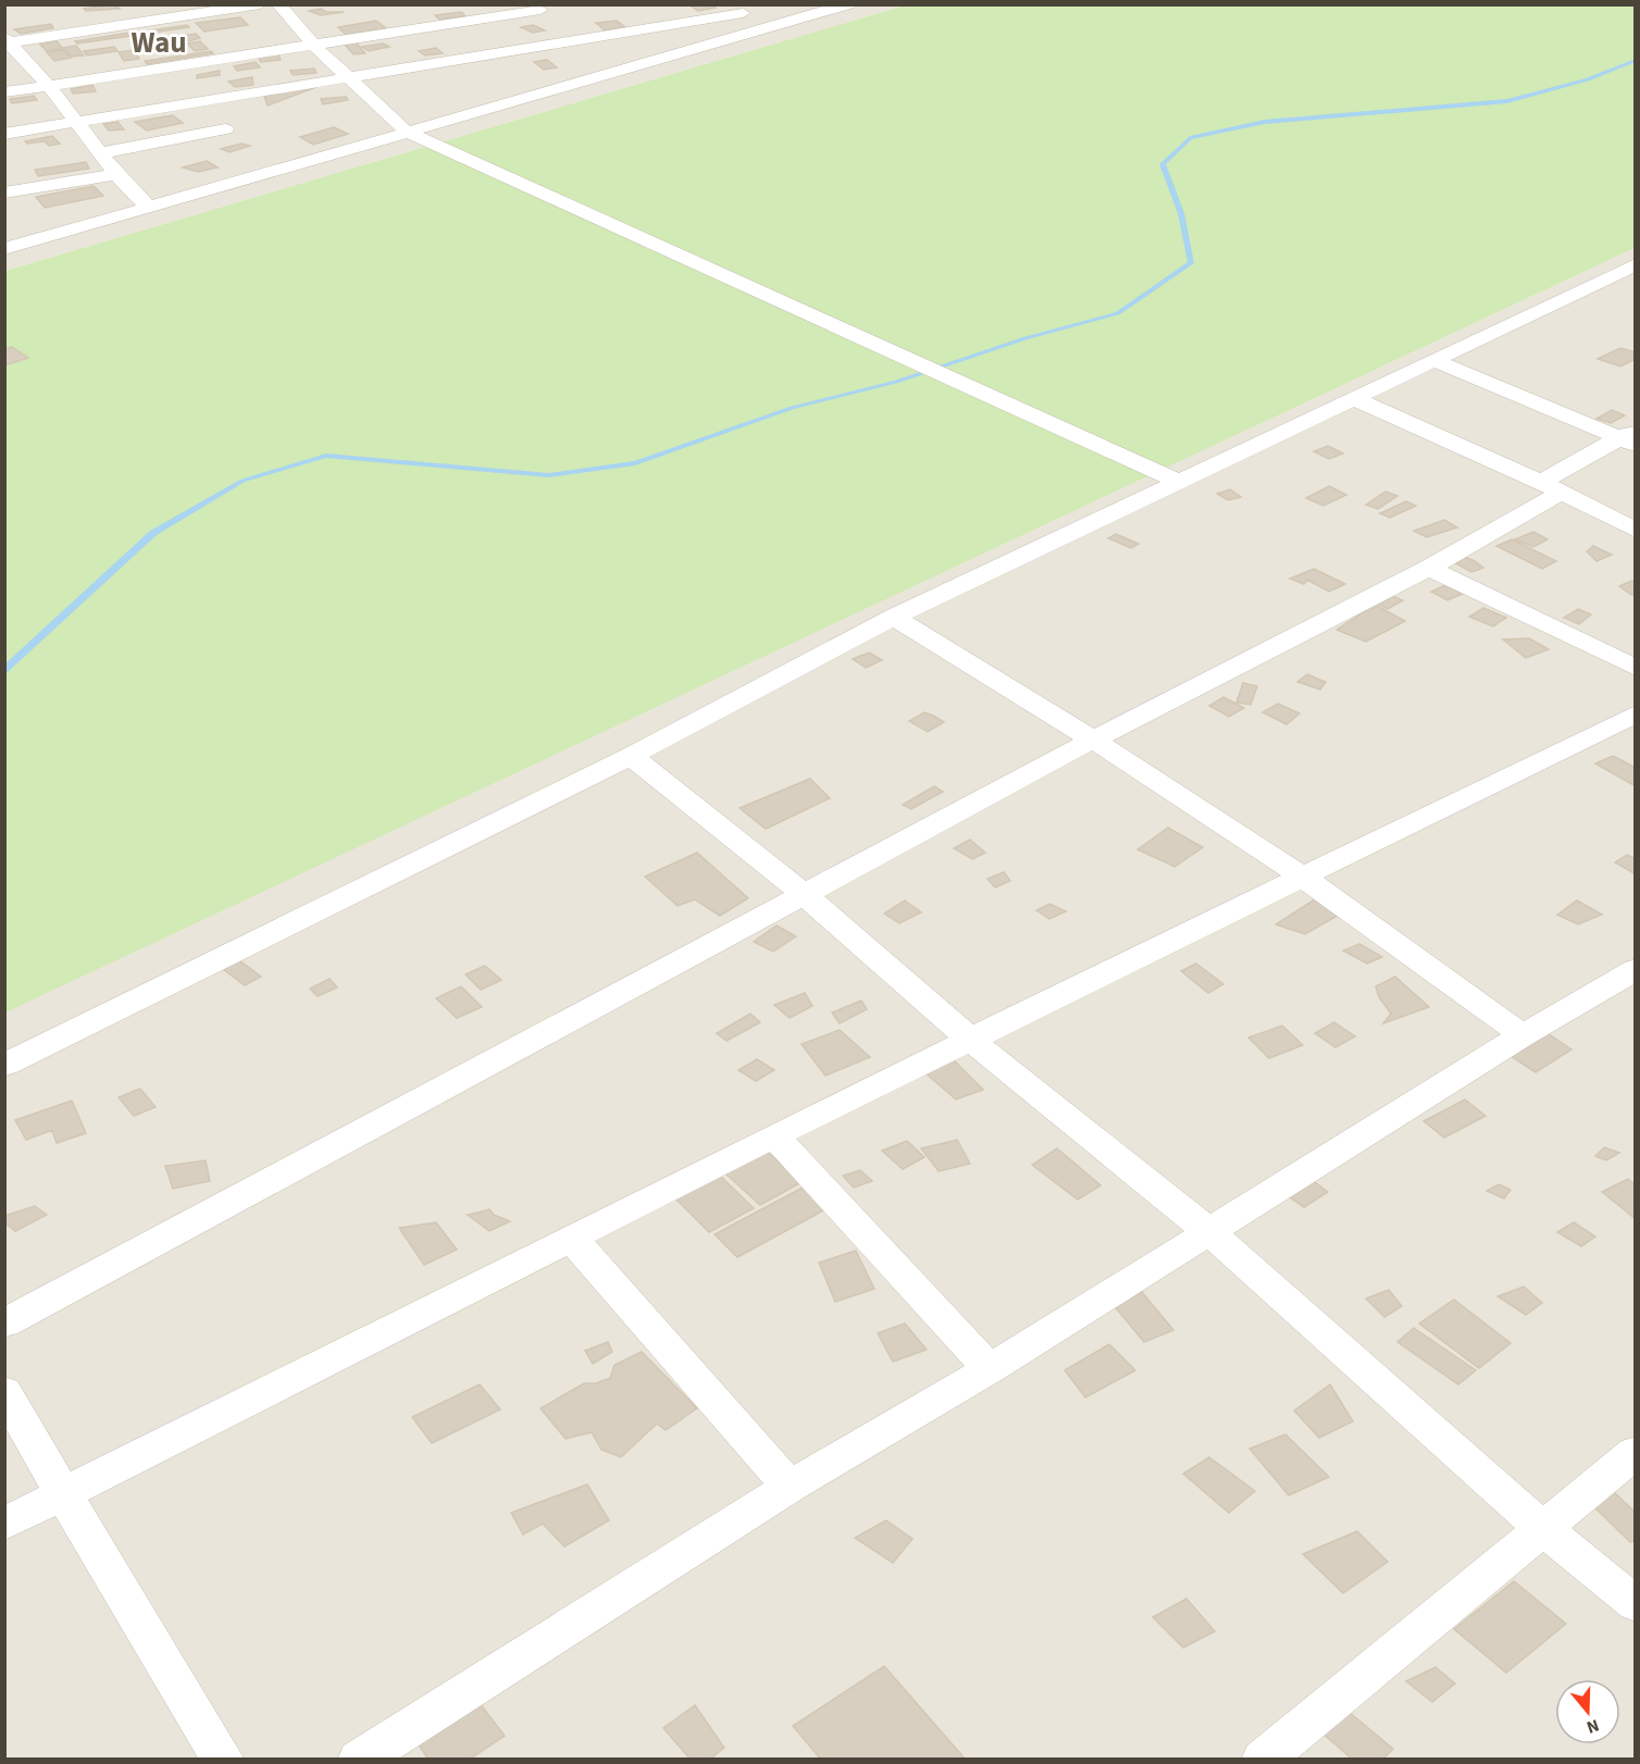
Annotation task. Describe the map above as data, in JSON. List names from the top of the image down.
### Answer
{
  "districts": ["Wau"],
  "north": "bottom"
}
